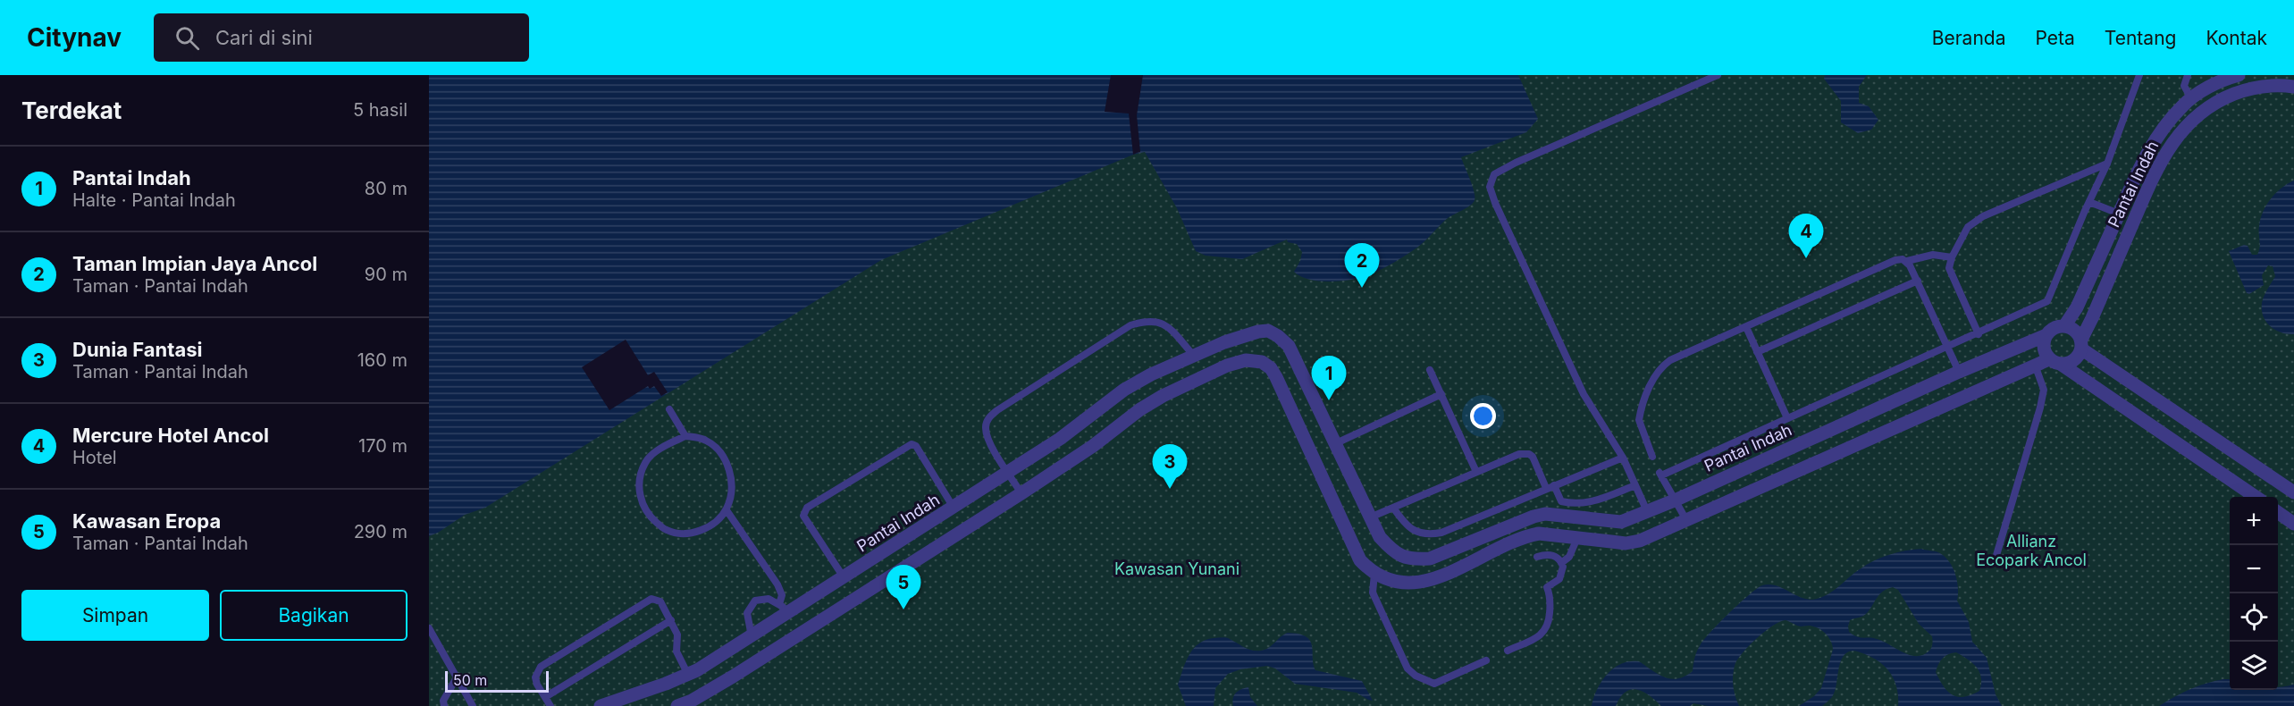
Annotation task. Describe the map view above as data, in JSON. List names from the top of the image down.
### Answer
{
  "streets": {
    "street": ["Pantai Indah"]
  },
  "parks": ["Allianz Ecopark Ancol", "Kawasan Yunani"],
  "scale_bar": "50 m",
  "page": {
    "header": "Citynav",
    "search": "Cari di sini",
    "nav": [
      "Beranda",
      "Peta",
      "Tentang",
      "Kontak"
    ],
    "heading": ["Terdekat", "5 hasil"],
    "list": [
      {
        "mark": "1",
        "name": "Pantai Indah",
        "note": "Halte · Pantai Indah",
        "value": "80 m"
      },
      {
        "mark": "2",
        "name": "Taman Impian Jaya Ancol",
        "note": "Taman · Pantai Indah",
        "value": "90 m"
      },
      {
        "mark": "3",
        "name": "Dunia Fantasi",
        "note": "Taman · Pantai Indah",
        "value": "160 m"
      },
      {
        "mark": "4",
        "name": "Mercure Hotel Ancol",
        "note": "Hotel",
        "value": "170 m"
      },
      {
        "mark": "5",
        "name": "Kawasan Eropa",
        "note": "Taman · Pantai Indah",
        "value": "290 m"
      }
    ],
    "pins": [
      "4",
      "2",
      "1",
      "3",
      "5"
    ],
    "map_buttons": ["+", "−"],
    "buttons": ["Simpan", "Bagikan"],
    "scale": "50 m"
  }
}
